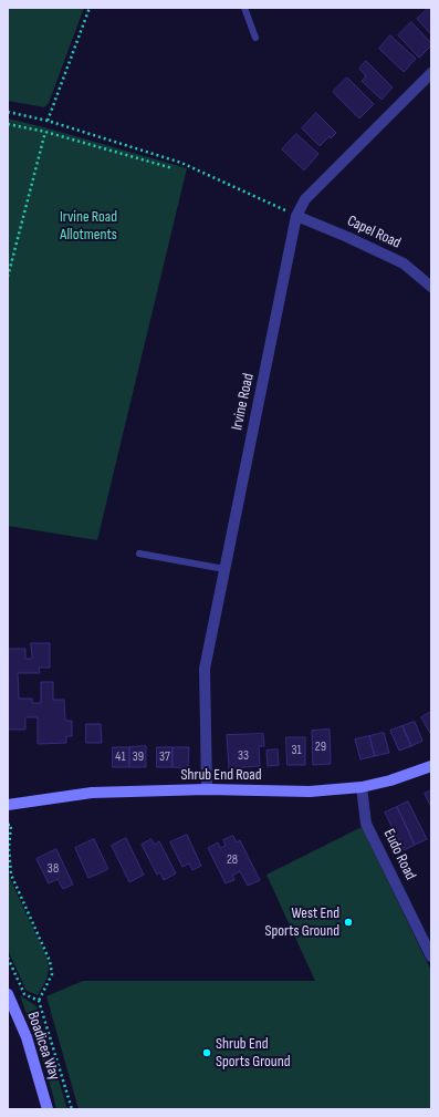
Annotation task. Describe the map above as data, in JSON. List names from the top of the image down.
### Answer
{
  "streets": {
    "main road": ["Shrub End Road", "Boadicea Way"],
    "street": ["Capel Road", "Irvine Road", "Eudo Road"]
  },
  "crossings": [
    ["Capel Road", "Irvine Road"],
    ["Irvine Road", "Shrub End Road"],
    ["Shrub End Road", "Eudo Road"]
  ],
  "parks": ["Irvine Road Allotments"],
  "places": ["West End Sports Ground", "Shrub End Sports Ground"],
  "house_numbers": [
    "29",
    "31",
    "33",
    "41",
    "39",
    "37",
    "28",
    "38"
  ]
}
